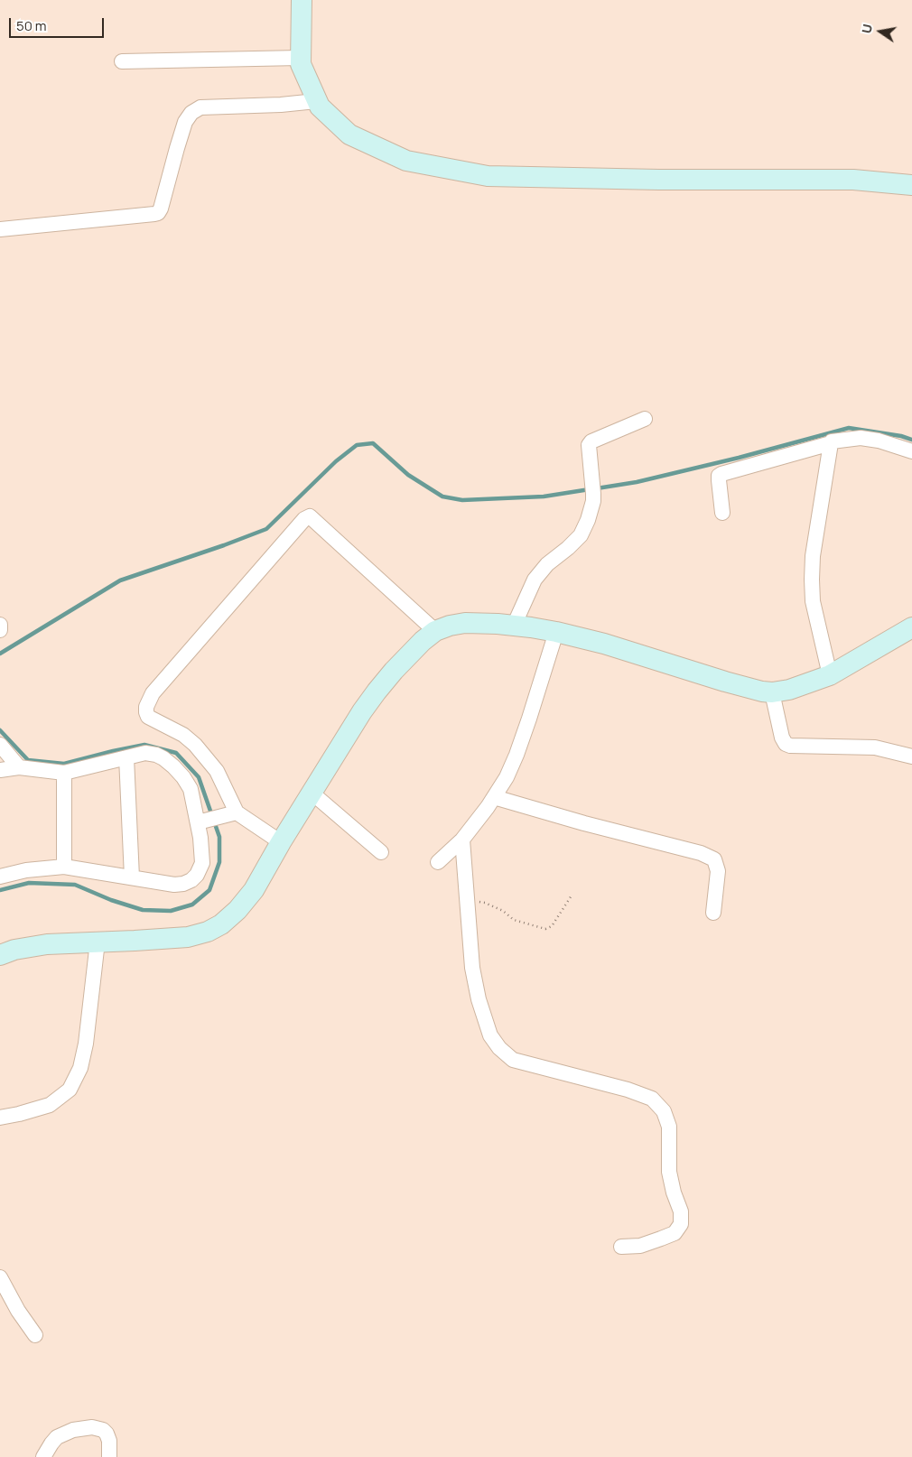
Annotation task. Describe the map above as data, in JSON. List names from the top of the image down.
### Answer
{
  "scale_bar": "50 m",
  "north": "left"
}
